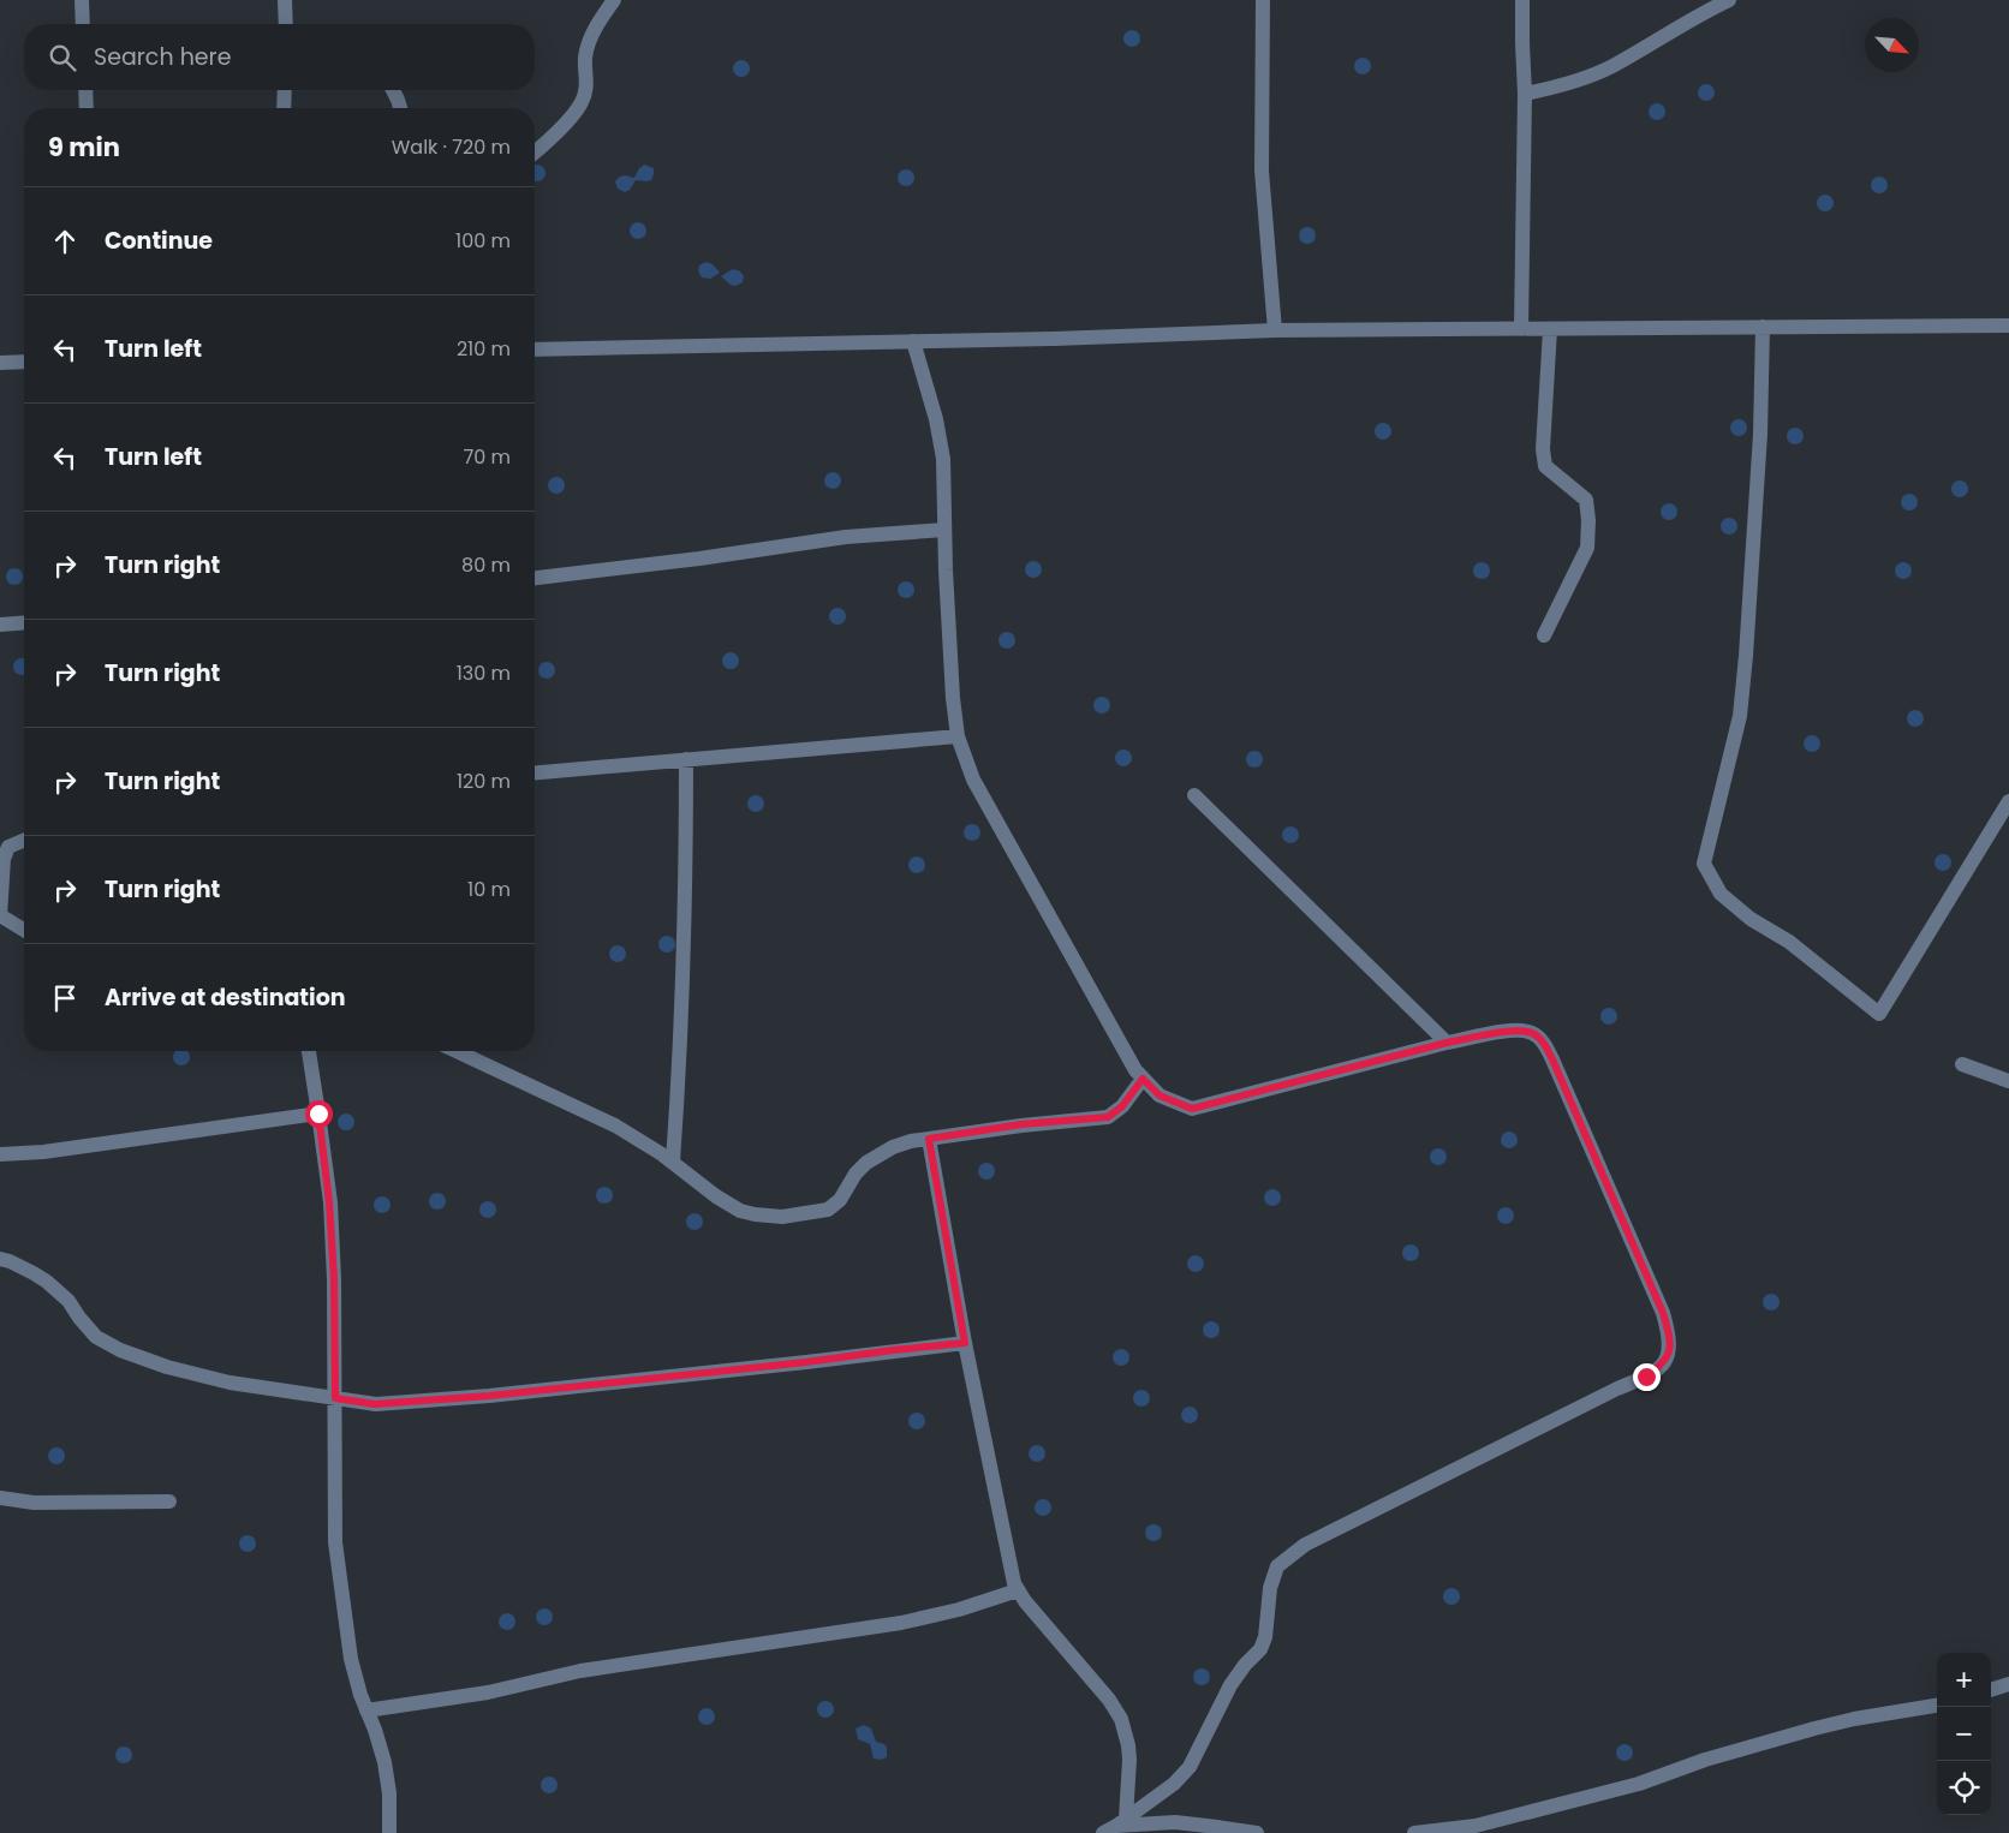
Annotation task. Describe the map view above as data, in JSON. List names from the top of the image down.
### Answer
{
  "north": "bottom right",
  "page": {
    "search": "Search here",
    "heading": ["9 min", "Walk · 720 m"],
    "list": [
      ["Continue", "100 m"],
      ["Turn left", "210 m"],
      ["Turn left", "70 m"],
      ["Turn right", "80 m"],
      ["Turn right", "130 m"],
      ["Turn right", "120 m"],
      ["Turn right", "10 m"],
      "Arrive at destination"
    ],
    "map_buttons": ["+", "−"]
  }
}
